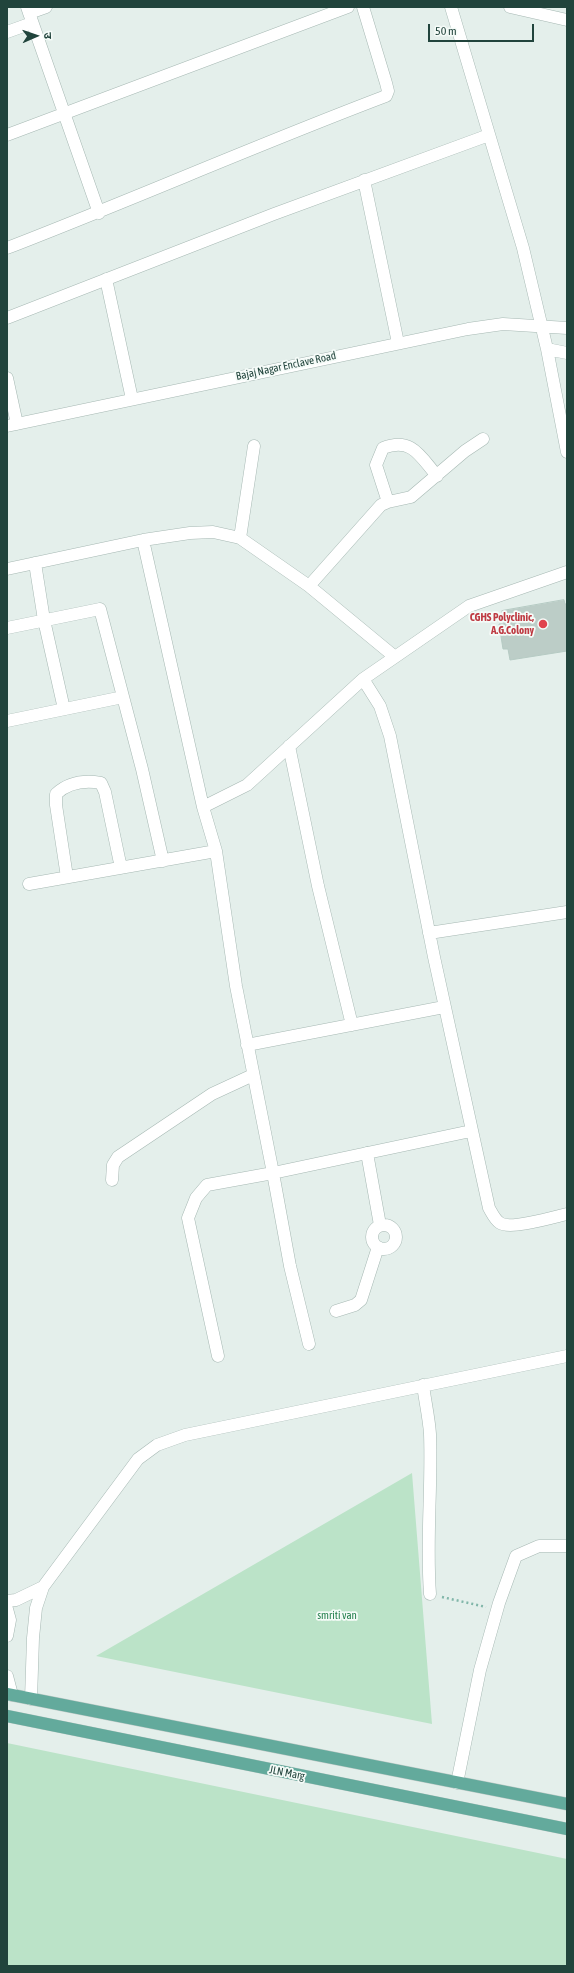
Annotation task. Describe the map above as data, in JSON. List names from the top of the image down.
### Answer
{
  "streets": {
    "main road": ["JLN Marg"],
    "street": ["Bajaj Nagar Enclave Road"]
  },
  "parks": ["smriti van"],
  "places": ["CGHS Polyclinic, A.G.Colony"],
  "scale_bar": "50 m",
  "north": "right"
}
